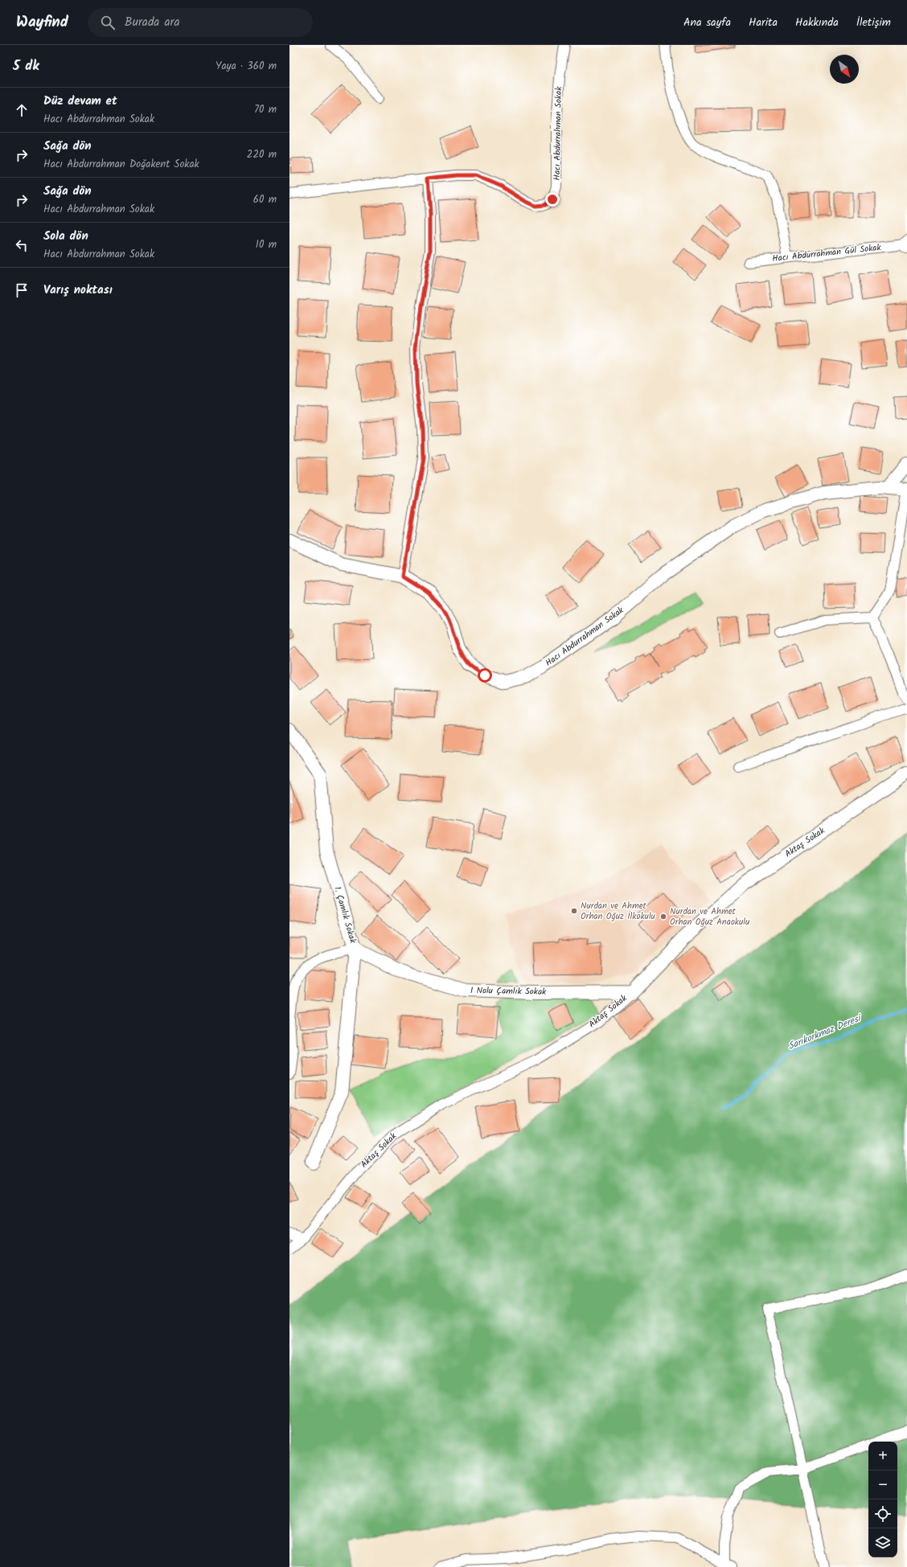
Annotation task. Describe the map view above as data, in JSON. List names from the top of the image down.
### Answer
{
  "streets": {
    "street": [
      "Hacı Abdurrahman Sokak",
      "Hacı Abdurrahman Gül Sokak",
      "Aktaş Sokak",
      "1. Çamlık Sokak",
      "1 Nolu Çamlık Sokak"
    ]
  },
  "crossings": [
    ["Aktaş Sokak", "1 Nolu Çamlık Sokak"],
    ["1. Çamlık Sokak", "1 Nolu Çamlık Sokak"]
  ],
  "water": ["Sarıkorkmaz Deresi"],
  "places": ["Nurdan ve Ahmet Orhan Oğuz İlkokulu", "Nurdan ve Ahmet Orhan Oğuz Anaokulu"],
  "north": "bottom right",
  "page": {
    "header": "Wayfind",
    "search": "Burada ara",
    "nav": [
      "Ana sayfa",
      "Harita",
      "Hakkında",
      "İletişim"
    ],
    "heading": ["5 dk", "Yaya · 360 m"],
    "list": [
      ["Düz devam et", "Hacı Abdurrahman Sokak", "70 m"],
      ["Sağa dön", "Hacı Abdurrahman Doğakent Sokak", "220 m"],
      ["Sağa dön", "Hacı Abdurrahman Sokak", "60 m"],
      ["Sola dön", "Hacı Abdurrahman Sokak", "10 m"],
      "Varış noktası"
    ],
    "map_buttons": ["+", "−"]
  }
}
